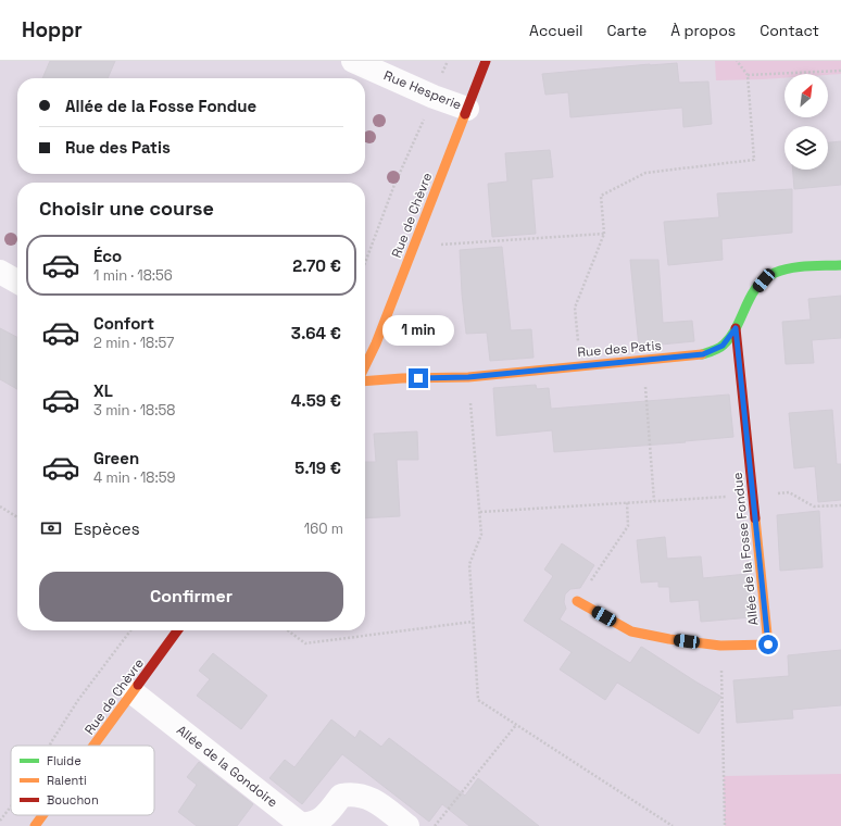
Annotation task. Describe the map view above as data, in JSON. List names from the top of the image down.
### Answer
{
  "streets": {
    "street": [
      "Rue Hesperie",
      "Rue de Chèvre",
      "Rue des Patis",
      "Allée de la Fosse Fondue",
      "Allée de la Gondoire"
    ]
  },
  "crossings": [
    ["Rue Hesperie", "Rue de Chèvre"],
    ["Rue de Chèvre", "Allée de la Gondoire"],
    ["Rue des Patis", "Allée de la Fosse Fondue"]
  ],
  "legend": ["Fluide", "Ralenti", "Bouchon"],
  "north": "top right",
  "page": {
    "header": "Hoppr",
    "nav": [
      "Accueil",
      "Carte",
      "À propos",
      "Contact"
    ],
    "banner": ["Allée de la Fosse Fondue", "Rue des Patis"],
    "heading": "Choisir une course",
    "list": [
      {
        "name": "Éco",
        "note": "1 min · 18:56",
        "value": "2.70 €"
      },
      {
        "name": "Confort",
        "note": "2 min · 18:57",
        "value": "3.64 €"
      },
      {
        "name": "XL",
        "note": "3 min · 18:58",
        "value": "4.59 €"
      },
      {
        "name": "Green",
        "note": "4 min · 18:59",
        "value": "5.19 €"
      }
    ],
    "bubble": "1 min",
    "pay": ["Espèces", "160 m"],
    "buttons": "Confirmer"
  }
}
